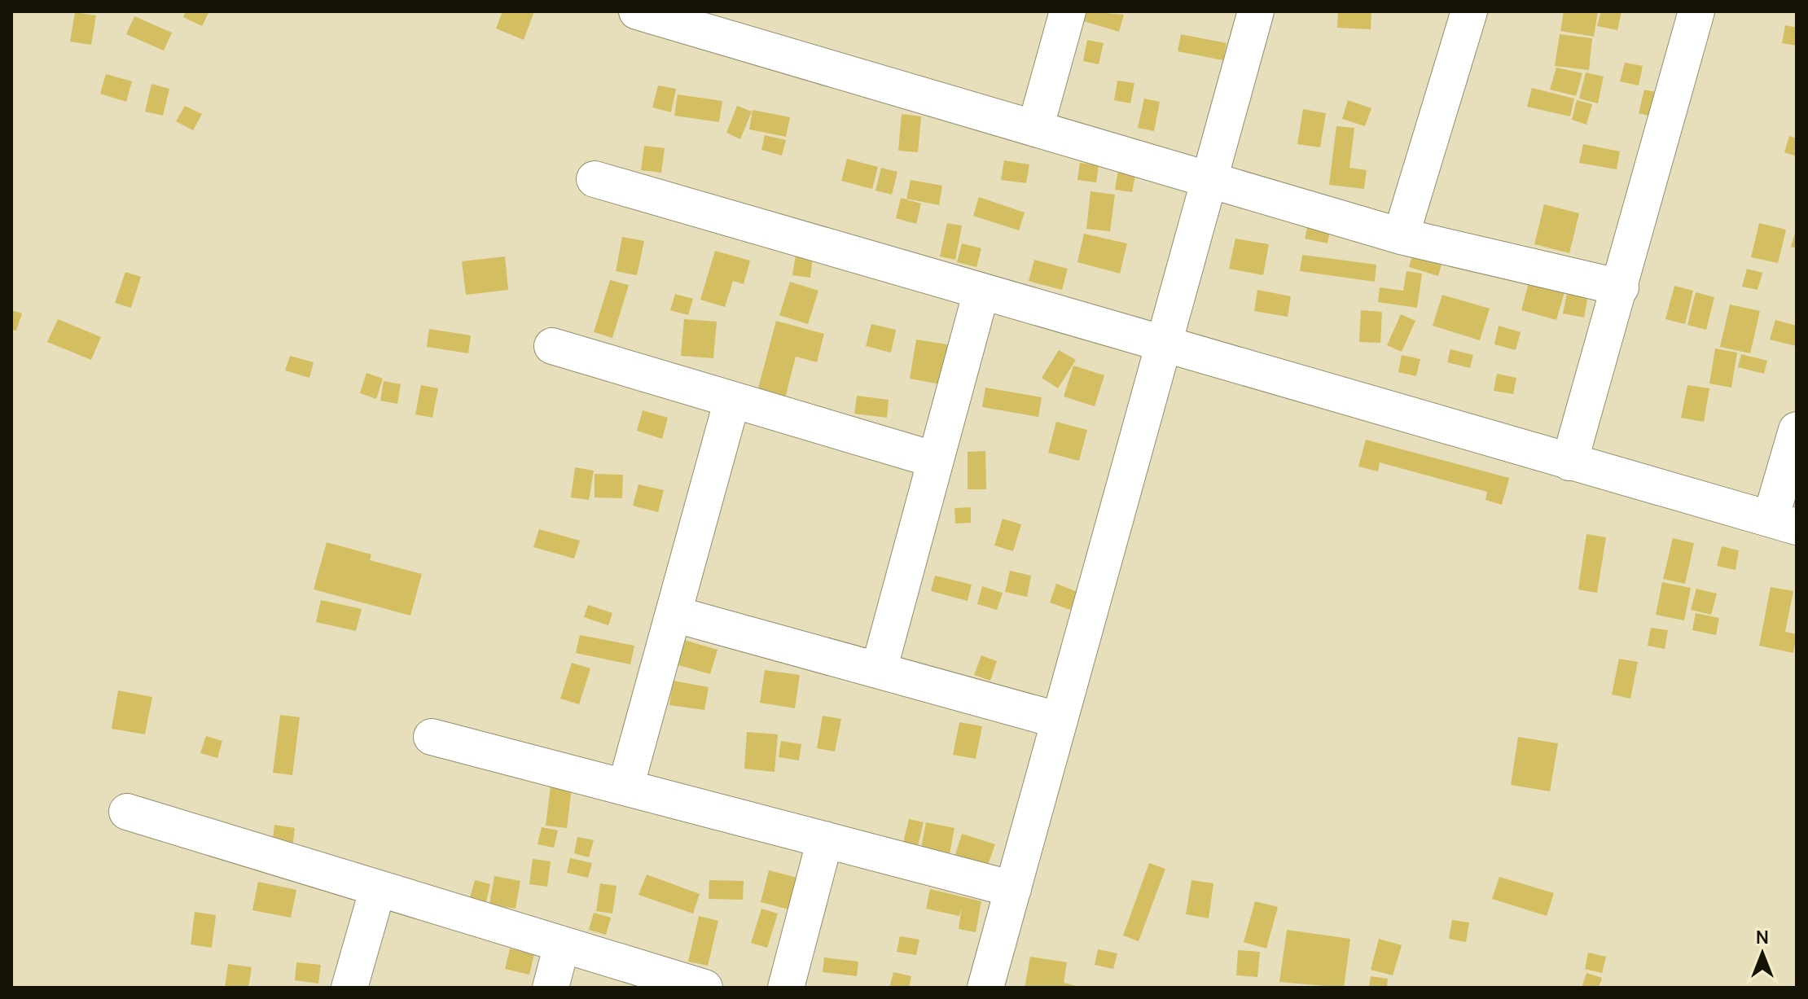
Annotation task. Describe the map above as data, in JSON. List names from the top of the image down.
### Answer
{
  "north": "top"
}
